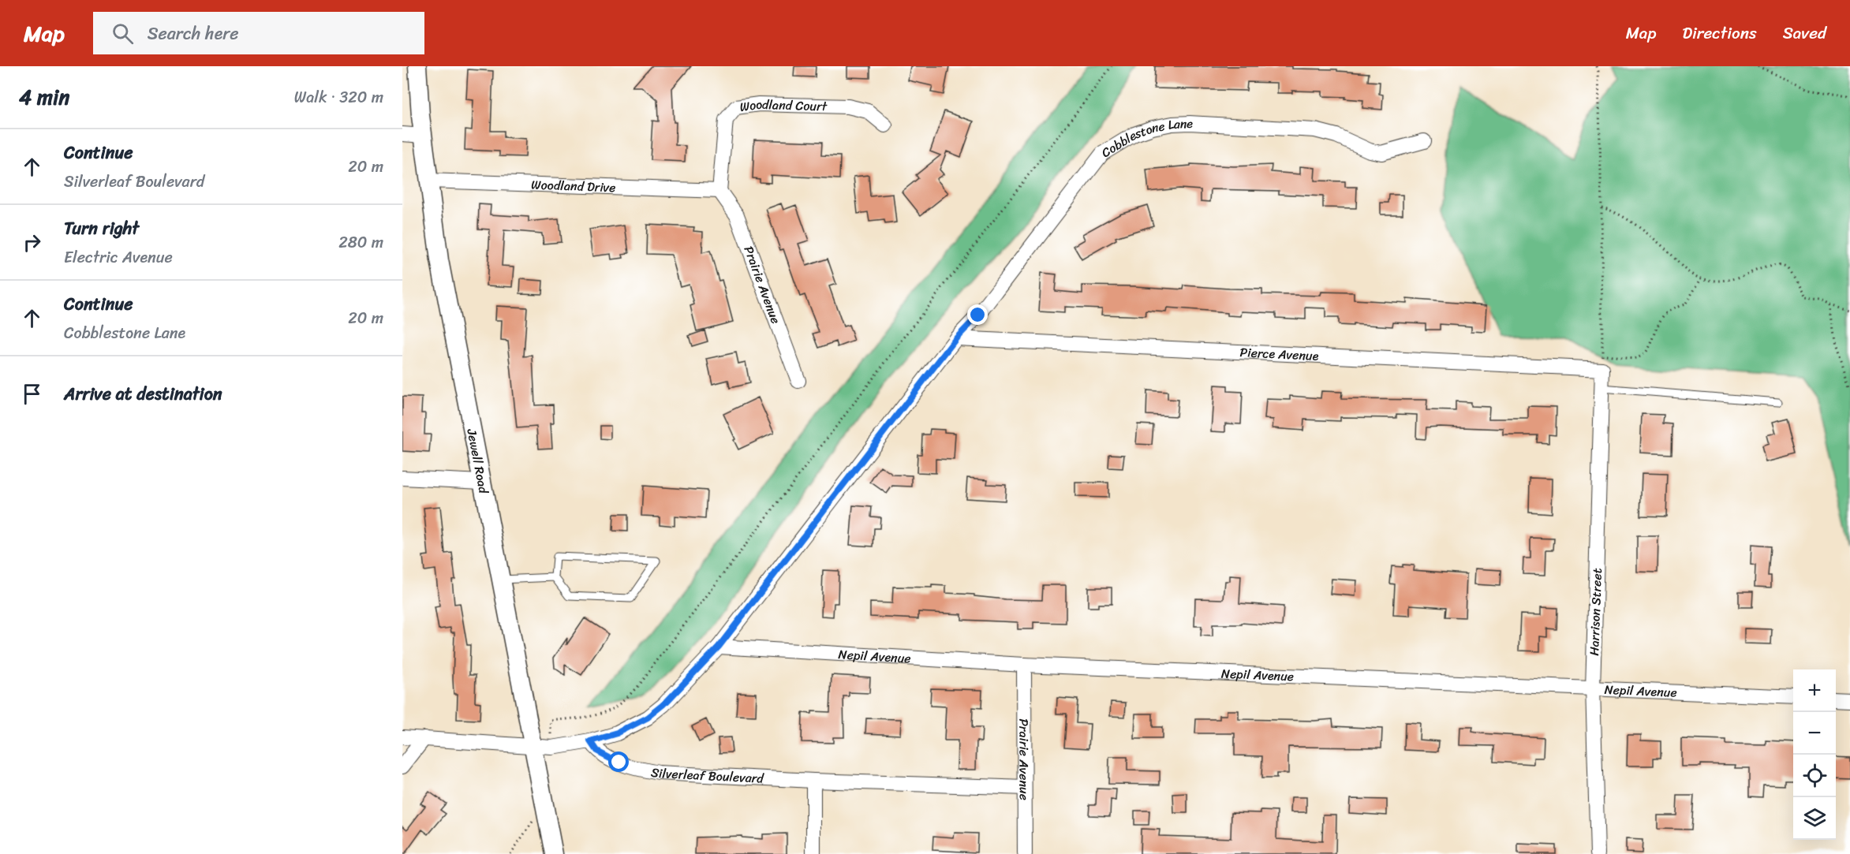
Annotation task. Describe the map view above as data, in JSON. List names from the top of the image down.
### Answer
{
  "streets": {
    "street": [
      "Woodland Court",
      "Cobblestone Lane",
      "Woodland Drive",
      "Prairie Avenue",
      "Pierce Avenue",
      "Jewell Road",
      "Harrison Street",
      "Nepil Avenue",
      "Silverleaf Boulevard"
    ]
  },
  "crossings": [
    ["Woodland Court", "Woodland Drive"],
    ["Woodland Court", "Prairie Avenue"],
    ["Cobblestone Lane", "Pierce Avenue"],
    ["Cobblestone Lane", "Nepil Avenue"],
    ["Cobblestone Lane", "Silverleaf Boulevard"],
    ["Woodland Drive", "Prairie Avenue"],
    ["Woodland Drive", "Jewell Road"],
    ["Prairie Avenue", "Nepil Avenue"],
    ["Prairie Avenue", "Silverleaf Boulevard"],
    ["Pierce Avenue", "Harrison Street"],
    ["Harrison Street", "Nepil Avenue"]
  ],
  "page": {
    "header": "Map",
    "search": "Search here",
    "nav": ["Map", "Directions", "Saved"],
    "heading": ["4 min", "Walk · 320 m"],
    "list": [
      ["Continue", "Silverleaf Boulevard", "20 m"],
      ["Turn right", "Electric Avenue", "280 m"],
      ["Continue", "Cobblestone Lane", "20 m"],
      "Arrive at destination"
    ],
    "map_buttons": ["+", "−"]
  }
}
